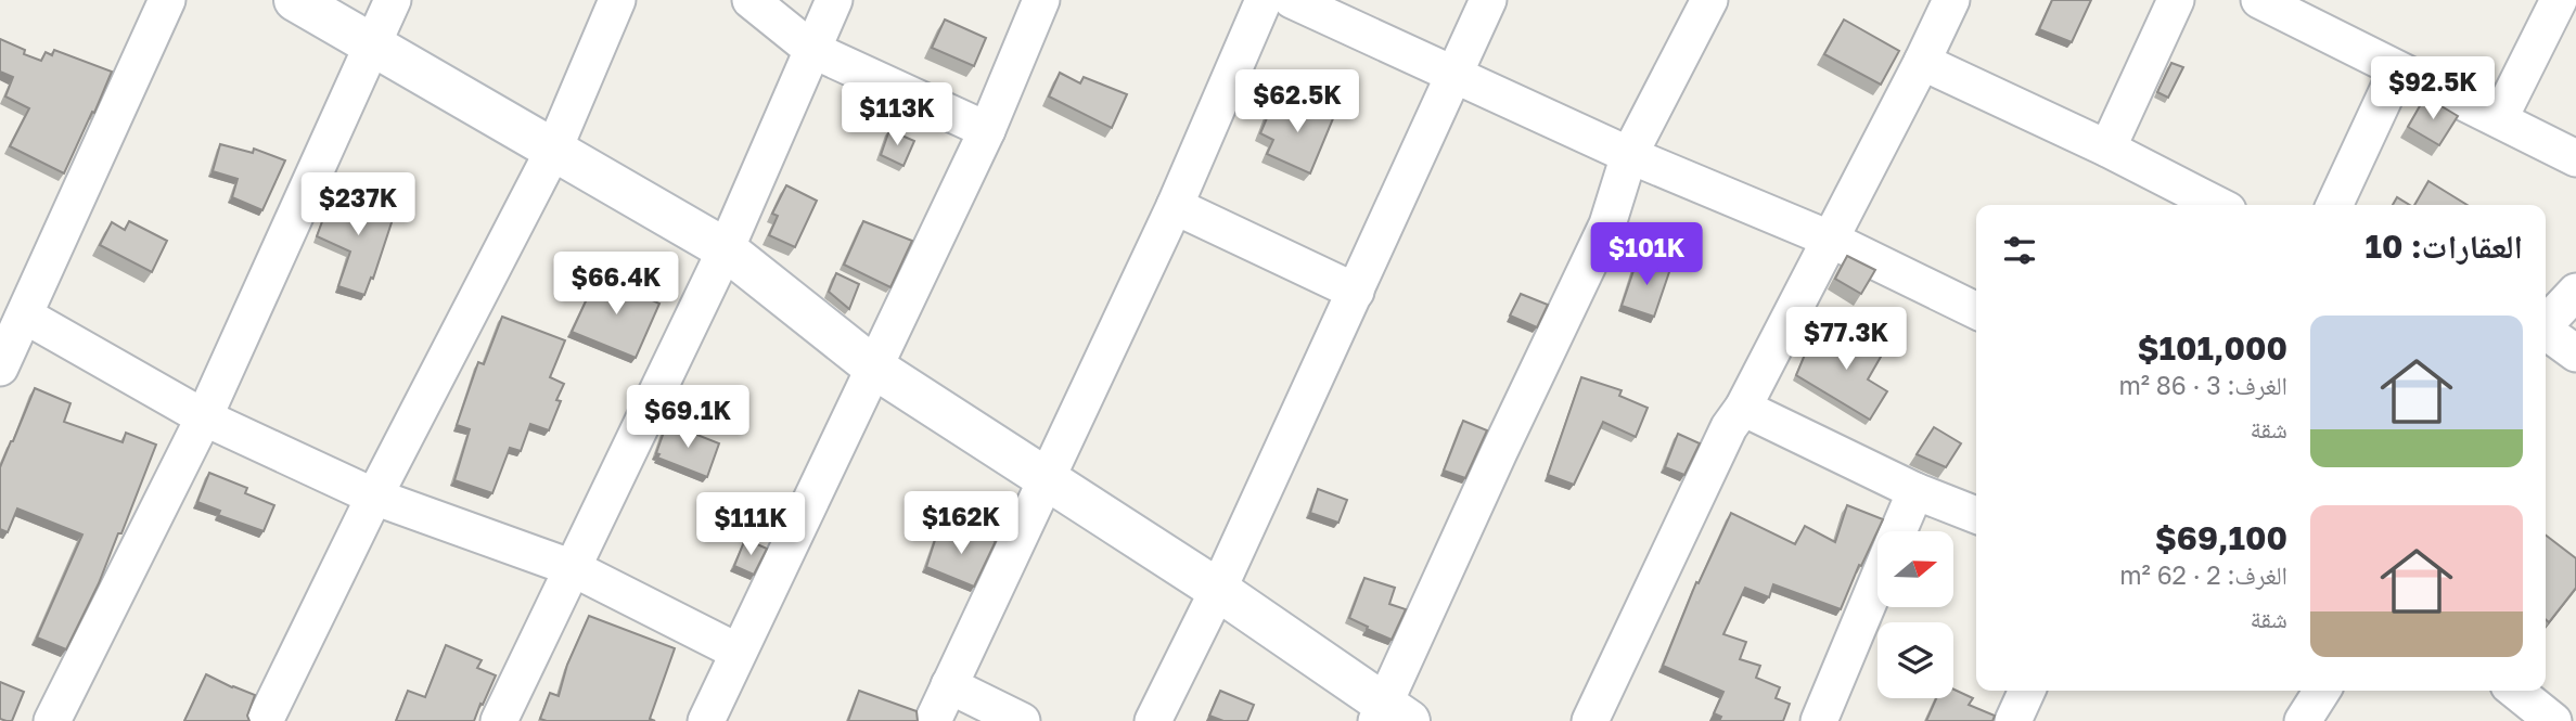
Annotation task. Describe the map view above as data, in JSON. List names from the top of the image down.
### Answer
{
  "north": "right",
  "page": {
    "price": [
      "$92.5K",
      "$62.5K",
      "$113K",
      "$237K",
      "$101K",
      "$66.4K",
      "$77.3K",
      "$69.1K",
      "$162K",
      "$111K"
    ],
    "heading": "العقارات: 10",
    "list": [
      {
        "name": "$101,000",
        "note": "الغرف: 3 · 86 m² · شقة"
      },
      {
        "name": "$69,100",
        "note": "الغرف: 2 · 62 m² · شقة"
      }
    ]
  }
}
